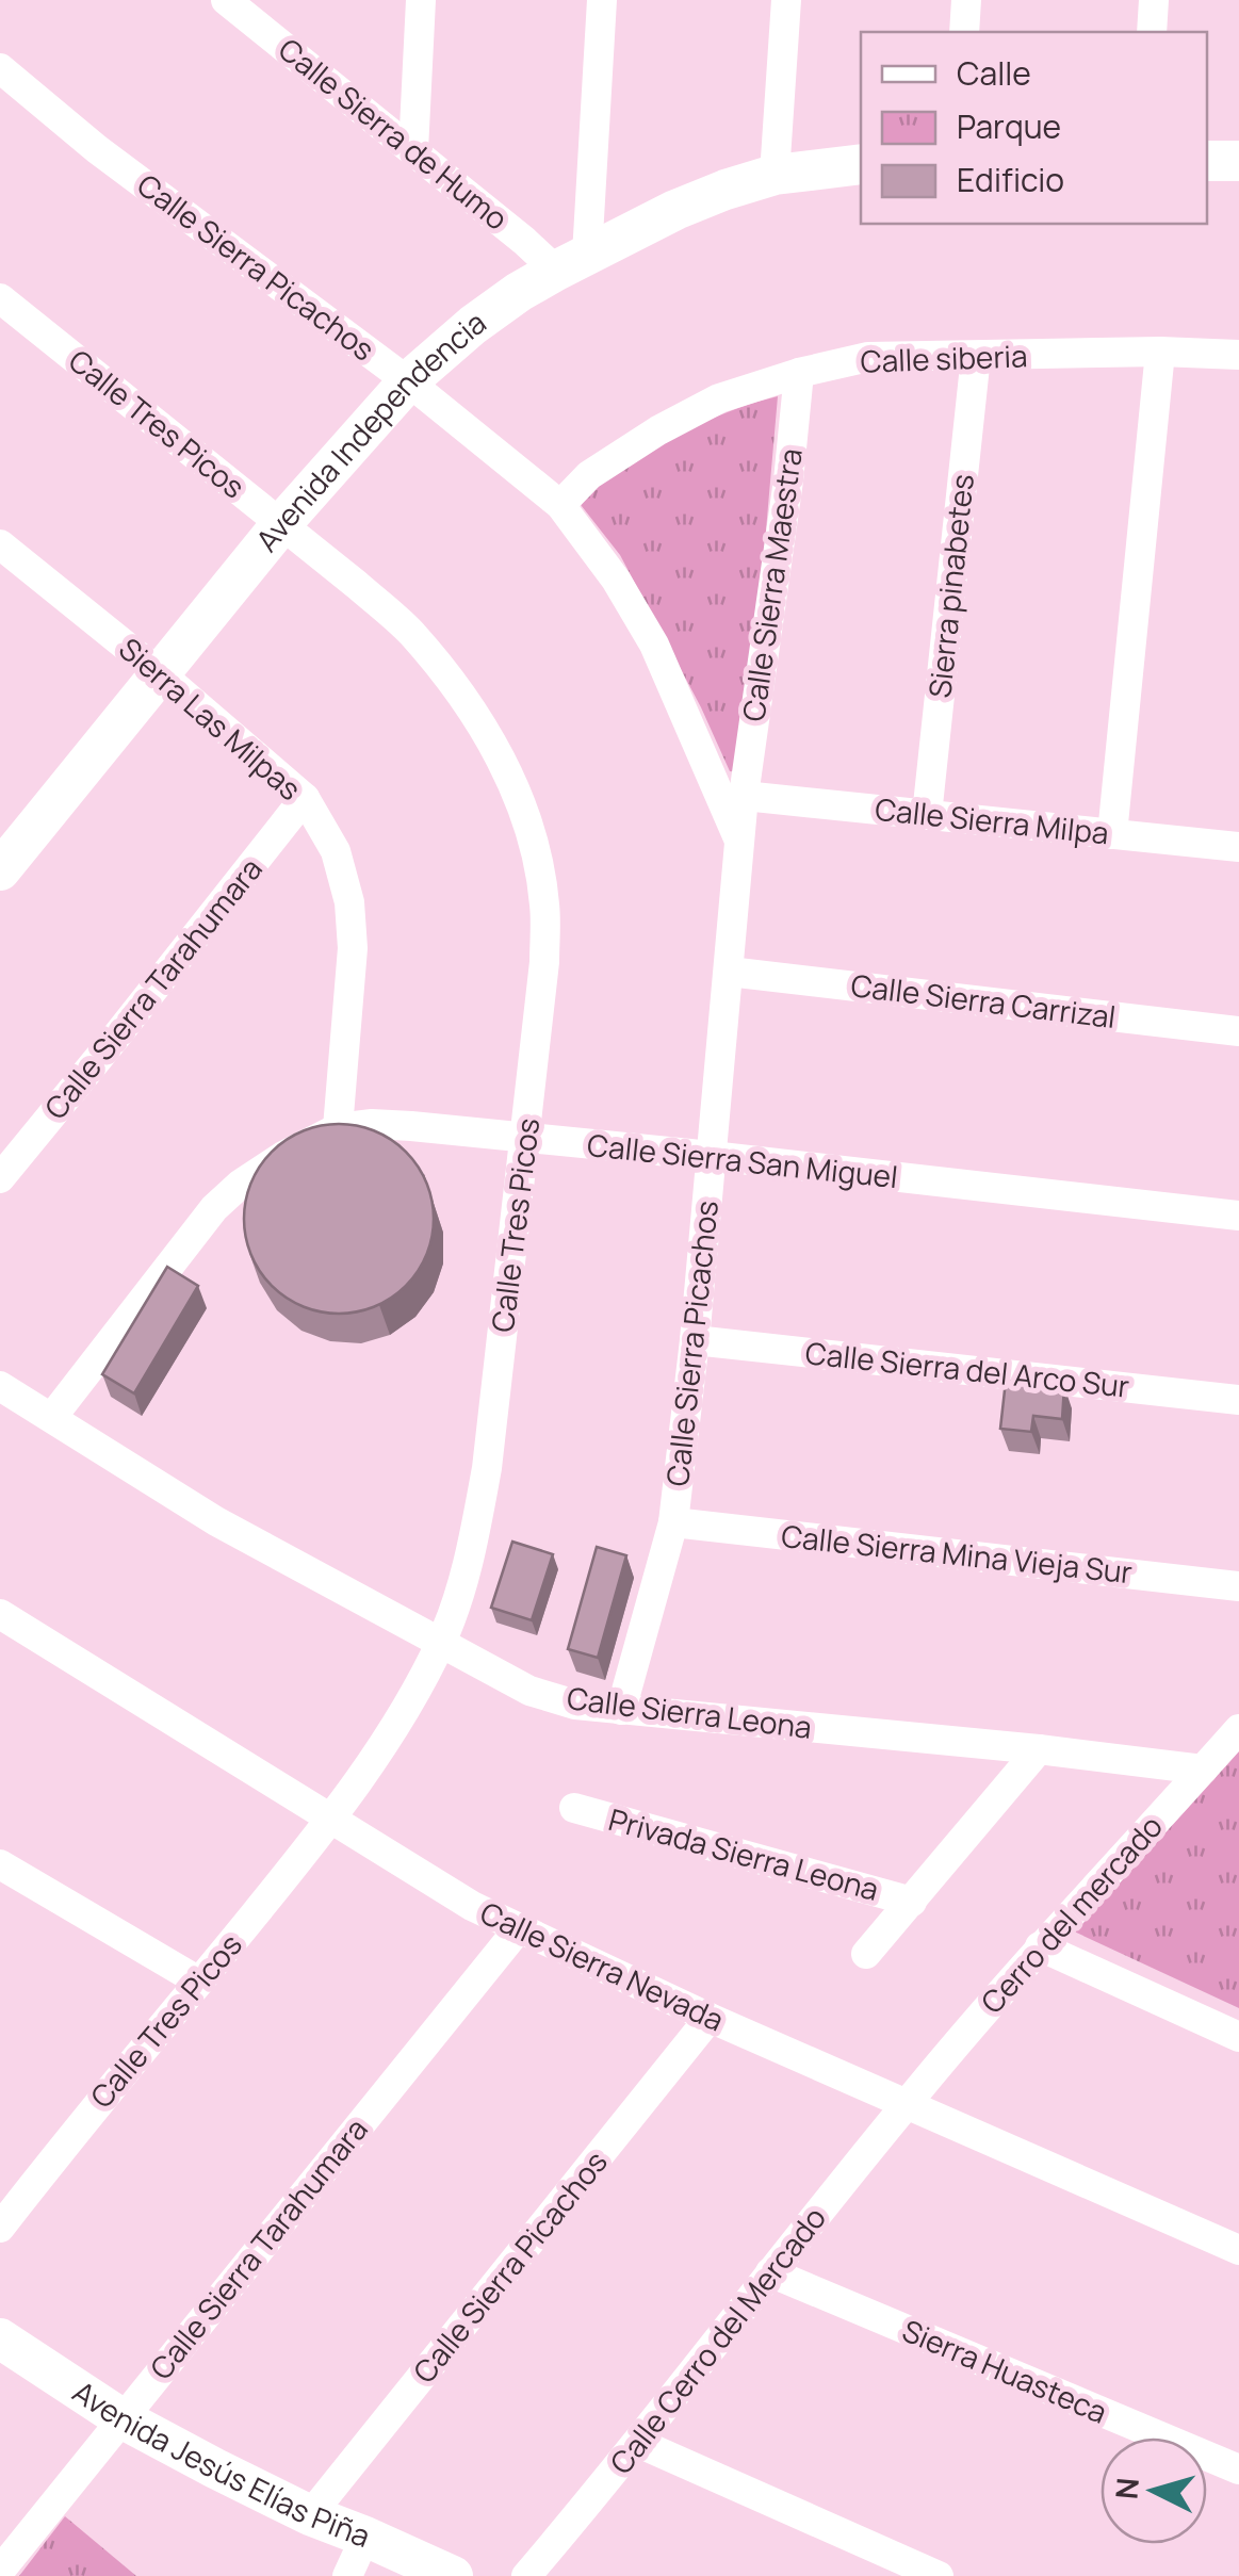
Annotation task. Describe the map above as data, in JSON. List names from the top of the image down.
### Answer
{
  "streets": {
    "street": [
      "Calle Sierra de Humo",
      "Calle Sierra Picachos",
      "Calle siberia",
      "Calle Tres Picos",
      "Avenida Independencia",
      "Calle Sierra Maestra",
      "Sierra pinabetes",
      "Sierra Las Milpas",
      "Calle Sierra Milpa",
      "Calle Sierra Tarahumara",
      "Calle Sierra Carrizal",
      "Calle Sierra San Miguel",
      "Calle Sierra del Arco Sur",
      "Calle Sierra Mina Vieja Sur",
      "Calle Sierra Leona",
      "Privada Sierra Leona",
      "Cerro del mercado",
      "Calle Sierra Nevada",
      "Calle Cerro del Mercado",
      "Sierra Huasteca",
      "Avenida Jesús Elías Piña"
    ]
  },
  "crossings": [
    ["Calle Sierra de Humo", "Avenida Independencia"],
    ["Calle Sierra Picachos", "Calle siberia"],
    ["Calle Sierra Picachos", "Avenida Independencia"],
    ["Calle Sierra Picachos", "Calle Sierra Maestra"],
    ["Calle Sierra Picachos", "Calle Sierra Milpa"],
    ["Calle Sierra Picachos", "Calle Sierra Carrizal"],
    ["Calle Sierra Picachos", "Calle Sierra San Miguel"],
    ["Calle Sierra Picachos", "Calle Sierra del Arco Sur"],
    ["Calle Sierra Picachos", "Calle Sierra Mina Vieja Sur"],
    ["Calle Sierra Picachos", "Calle Sierra Leona"],
    ["Calle Sierra Picachos", "Calle Sierra Nevada"],
    ["Calle Sierra Picachos", "Avenida Jesús Elías Piña"],
    ["Calle siberia", "Calle Sierra Maestra"],
    ["Calle siberia", "Sierra pinabetes"],
    ["Calle Tres Picos", "Avenida Independencia"],
    ["Calle Tres Picos", "Calle Sierra San Miguel"],
    ["Calle Tres Picos", "Calle Sierra Leona"],
    ["Calle Tres Picos", "Calle Sierra Nevada"],
    ["Avenida Independencia", "Sierra Las Milpas"],
    ["Calle Sierra Maestra", "Calle Sierra Milpa"],
    ["Sierra pinabetes", "Calle Sierra Milpa"],
    ["Sierra Las Milpas", "Calle Sierra Tarahumara"],
    ["Sierra Las Milpas", "Calle Sierra San Miguel"],
    ["Calle Sierra Tarahumara", "Calle Sierra Nevada"],
    ["Calle Sierra Tarahumara", "Avenida Jesús Elías Piña"],
    ["Calle Sierra San Miguel", "Calle Sierra Leona"],
    ["Calle Sierra Leona", "Privada Sierra Leona"],
    ["Calle Sierra Leona", "Cerro del mercado"],
    ["Cerro del mercado", "Calle Sierra Nevada"],
    ["Cerro del mercado", "Calle Cerro del Mercado"],
    ["Calle Sierra Nevada", "Calle Cerro del Mercado"],
    ["Calle Cerro del Mercado", "Sierra Huasteca"]
  ],
  "legend": ["Calle", "Parque", "Edificio"],
  "north": "left"
}
